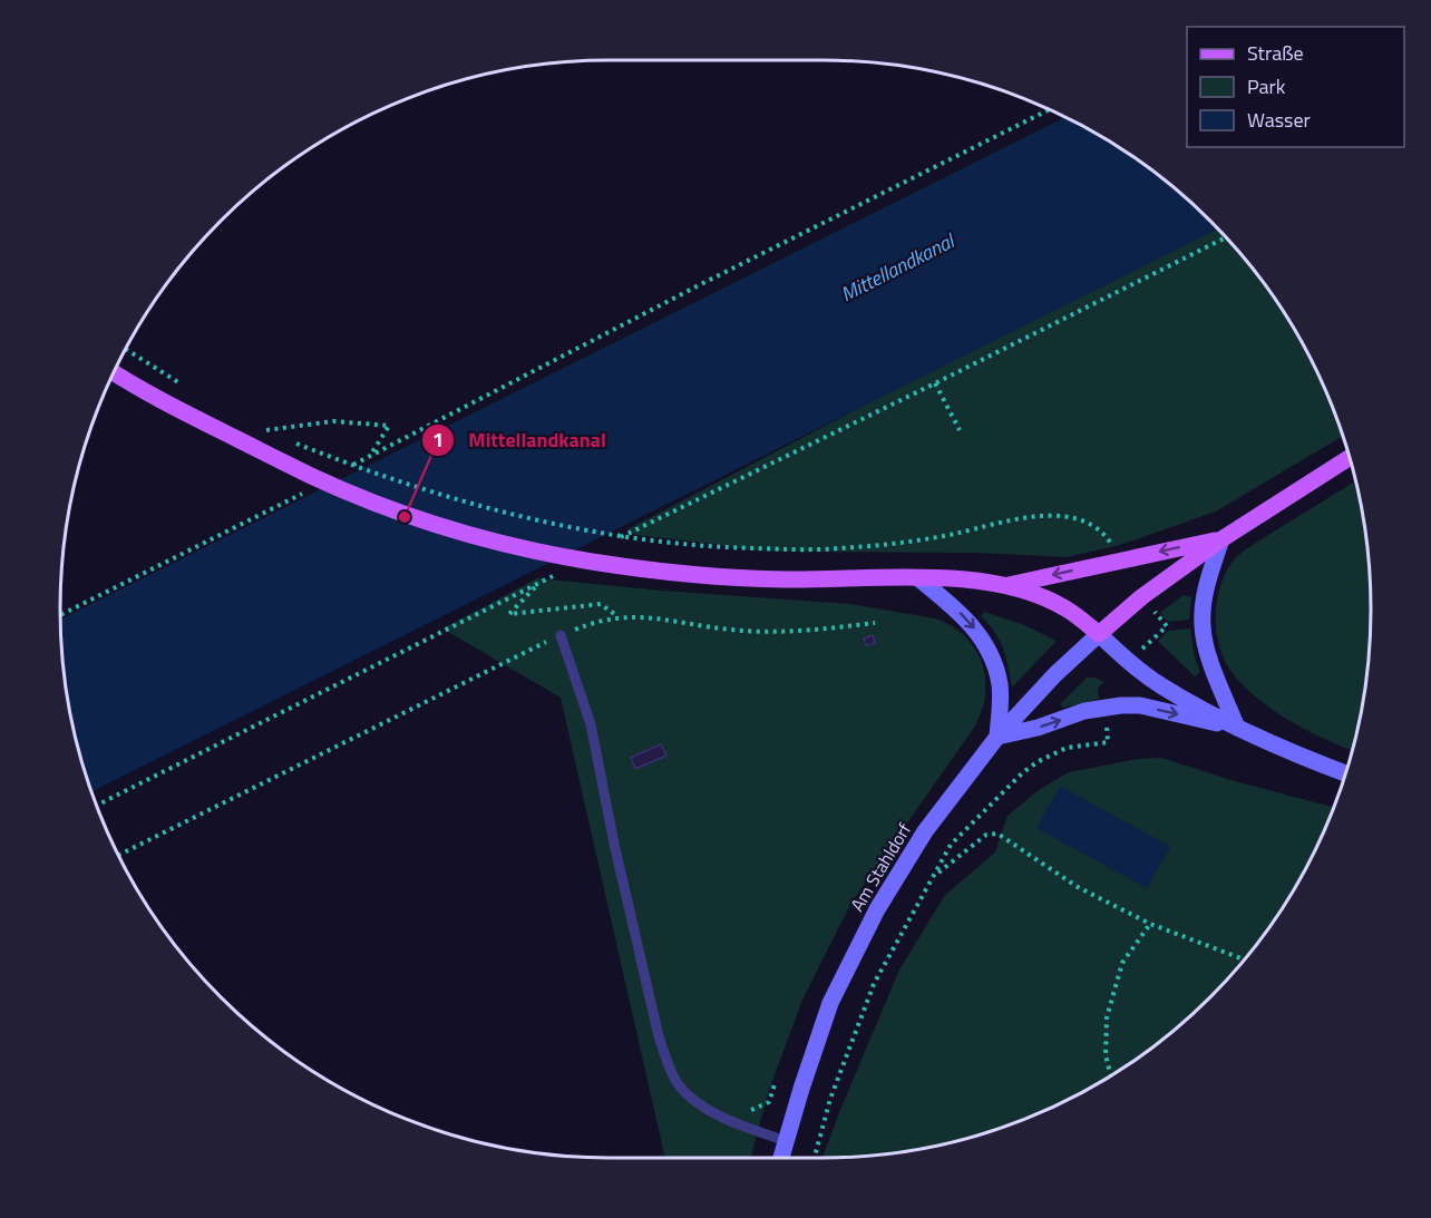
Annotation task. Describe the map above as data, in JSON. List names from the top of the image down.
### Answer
{
  "streets": {
    "main road": ["Am Stahldorf"]
  },
  "water": ["Mittellandkanal"],
  "places": ["Mittellandkanal"],
  "legend": ["Straße", "Park", "Wasser"]
}
